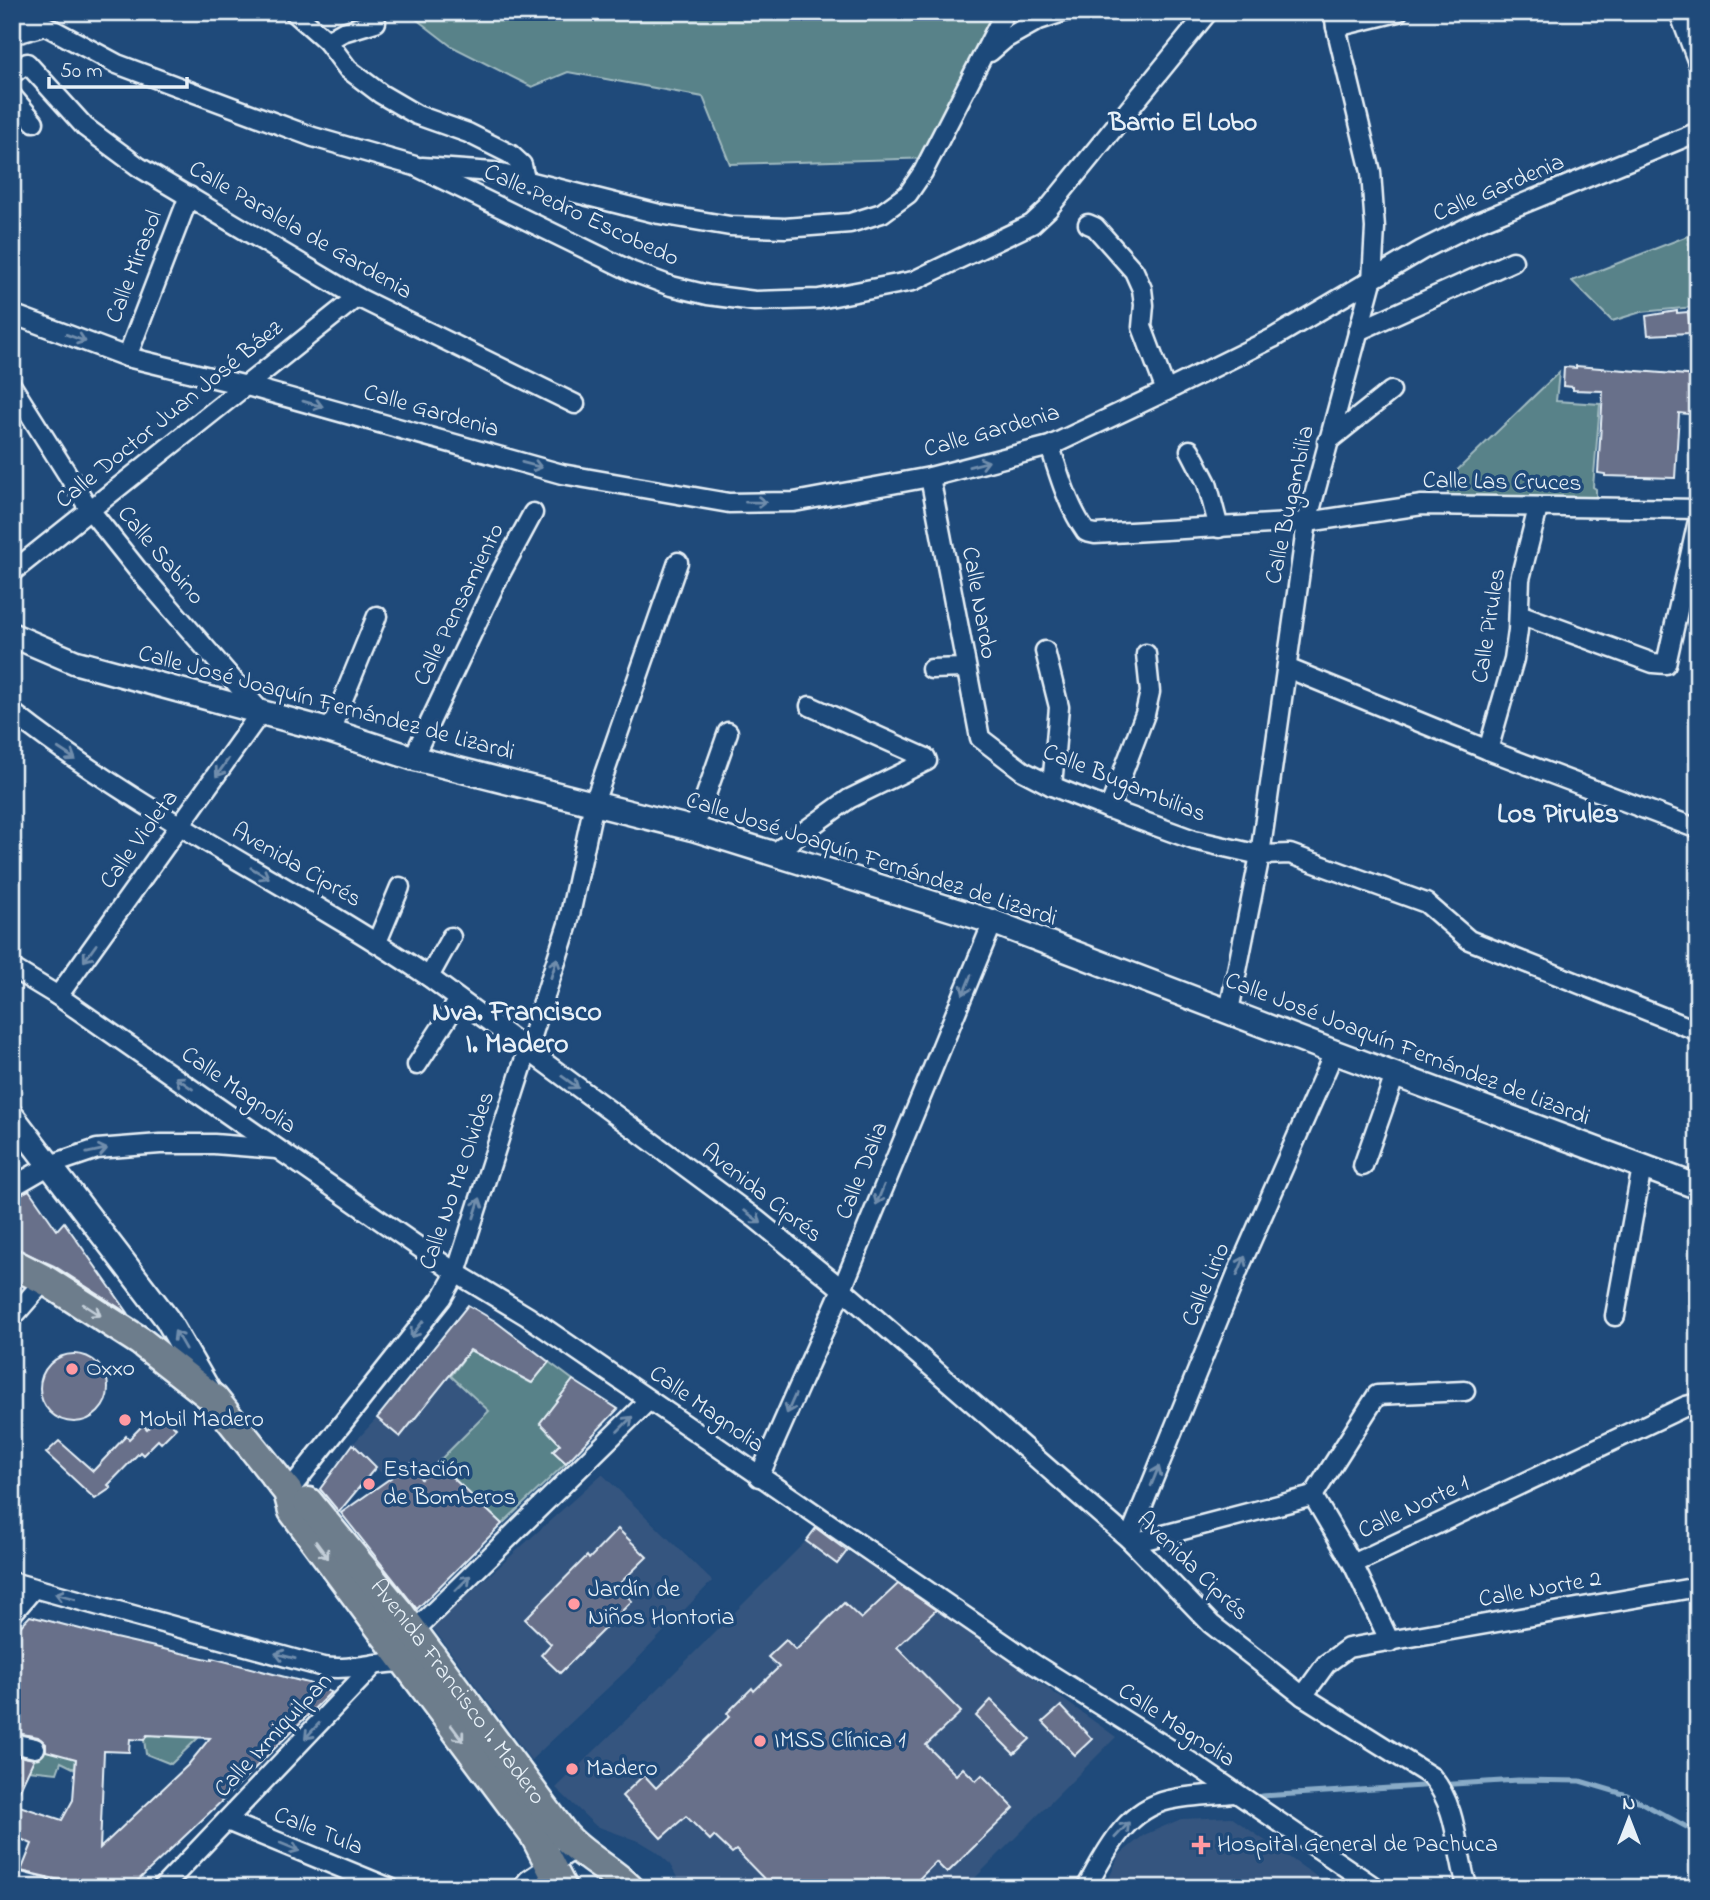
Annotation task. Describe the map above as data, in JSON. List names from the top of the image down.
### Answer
{
  "streets": {
    "main road": ["Avenida Francisco I. Madero"],
    "street": [
      "Calle Gardenia",
      "Calle Pedro Escobedo",
      "Calle Paralela de Gardenia",
      "Calle Mirasol",
      "Calle Doctor Juan José Báez",
      "Calle Las Cruces",
      "Calle Bugambilia",
      "Calle Sabino",
      "Calle Nardo",
      "Calle Pensamiento",
      "Calle Pirules",
      "Calle José Joaquín Fernández de Lizardi",
      "Calle Bugambilias",
      "Calle Violeta",
      "Avenida Ciprés",
      "Calle Magnolia",
      "Calle Dalia",
      "Calle No Me Olvides",
      "Calle Lirio",
      "Calle Norte 1",
      "Calle Norte 2",
      "Calle Ixmiquilpan",
      "Calle Tula"
    ]
  },
  "crossings": [
    ["Calle Gardenia", "Calle Mirasol"],
    ["Calle Gardenia", "Calle Doctor Juan José Báez"],
    ["Calle Gardenia", "Calle Las Cruces"],
    ["Calle Gardenia", "Calle Bugambilia"],
    ["Calle Gardenia", "Calle Nardo"],
    ["Calle Paralela de Gardenia", "Calle Mirasol"],
    ["Calle Paralela de Gardenia", "Calle Doctor Juan José Báez"],
    ["Calle Doctor Juan José Báez", "Calle Sabino"],
    ["Calle Las Cruces", "Calle Bugambilia"],
    ["Calle Las Cruces", "Calle Pirules"],
    ["Calle Bugambilia", "Calle José Joaquín Fernández de Lizardi"],
    ["Calle Bugambilia", "Calle Bugambilias"],
    ["Calle Sabino", "Calle José Joaquín Fernández de Lizardi"],
    ["Calle Sabino", "Calle Violeta"],
    ["Calle Nardo", "Calle Bugambilias"],
    ["Calle Pensamiento", "Calle José Joaquín Fernández de Lizardi"],
    ["Calle José Joaquín Fernández de Lizardi", "Calle Violeta"],
    ["Calle José Joaquín Fernández de Lizardi", "Calle Dalia"],
    ["Calle José Joaquín Fernández de Lizardi", "Calle No Me Olvides"],
    ["Calle José Joaquín Fernández de Lizardi", "Calle Lirio"],
    ["Calle Violeta", "Avenida Ciprés"],
    ["Calle Violeta", "Calle Magnolia"],
    ["Avenida Ciprés", "Calle Dalia"],
    ["Avenida Ciprés", "Calle No Me Olvides"],
    ["Avenida Ciprés", "Calle Lirio"],
    ["Avenida Ciprés", "Calle Norte 2"],
    ["Calle Magnolia", "Calle Dalia"],
    ["Calle Magnolia", "Calle No Me Olvides"],
    ["Calle No Me Olvides", "Avenida Francisco I. Madero"],
    ["Calle Ixmiquilpan", "Calle Tula"]
  ],
  "one_way": [
    "Calle Gardenia",
    "Calle Violeta",
    "Avenida Ciprés",
    "Calle Dalia",
    "Calle Lirio",
    "Calle Ixmiquilpan",
    "Calle Tula"
  ],
  "districts": ["Barrio El Lobo", "Los Pirules", "Nva. Francisco I. Madero"],
  "places": {
    "other": [
      "Oxxo",
      "Mobil Madero",
      "Estación de Bomberos",
      "Jardín de Niños Hontoria",
      "IMSS Clínica 1",
      "Madero"
    ],
    "health": ["Hospital General de Pachuca"]
  },
  "scale_bar": "50 m",
  "north": "top"
}
